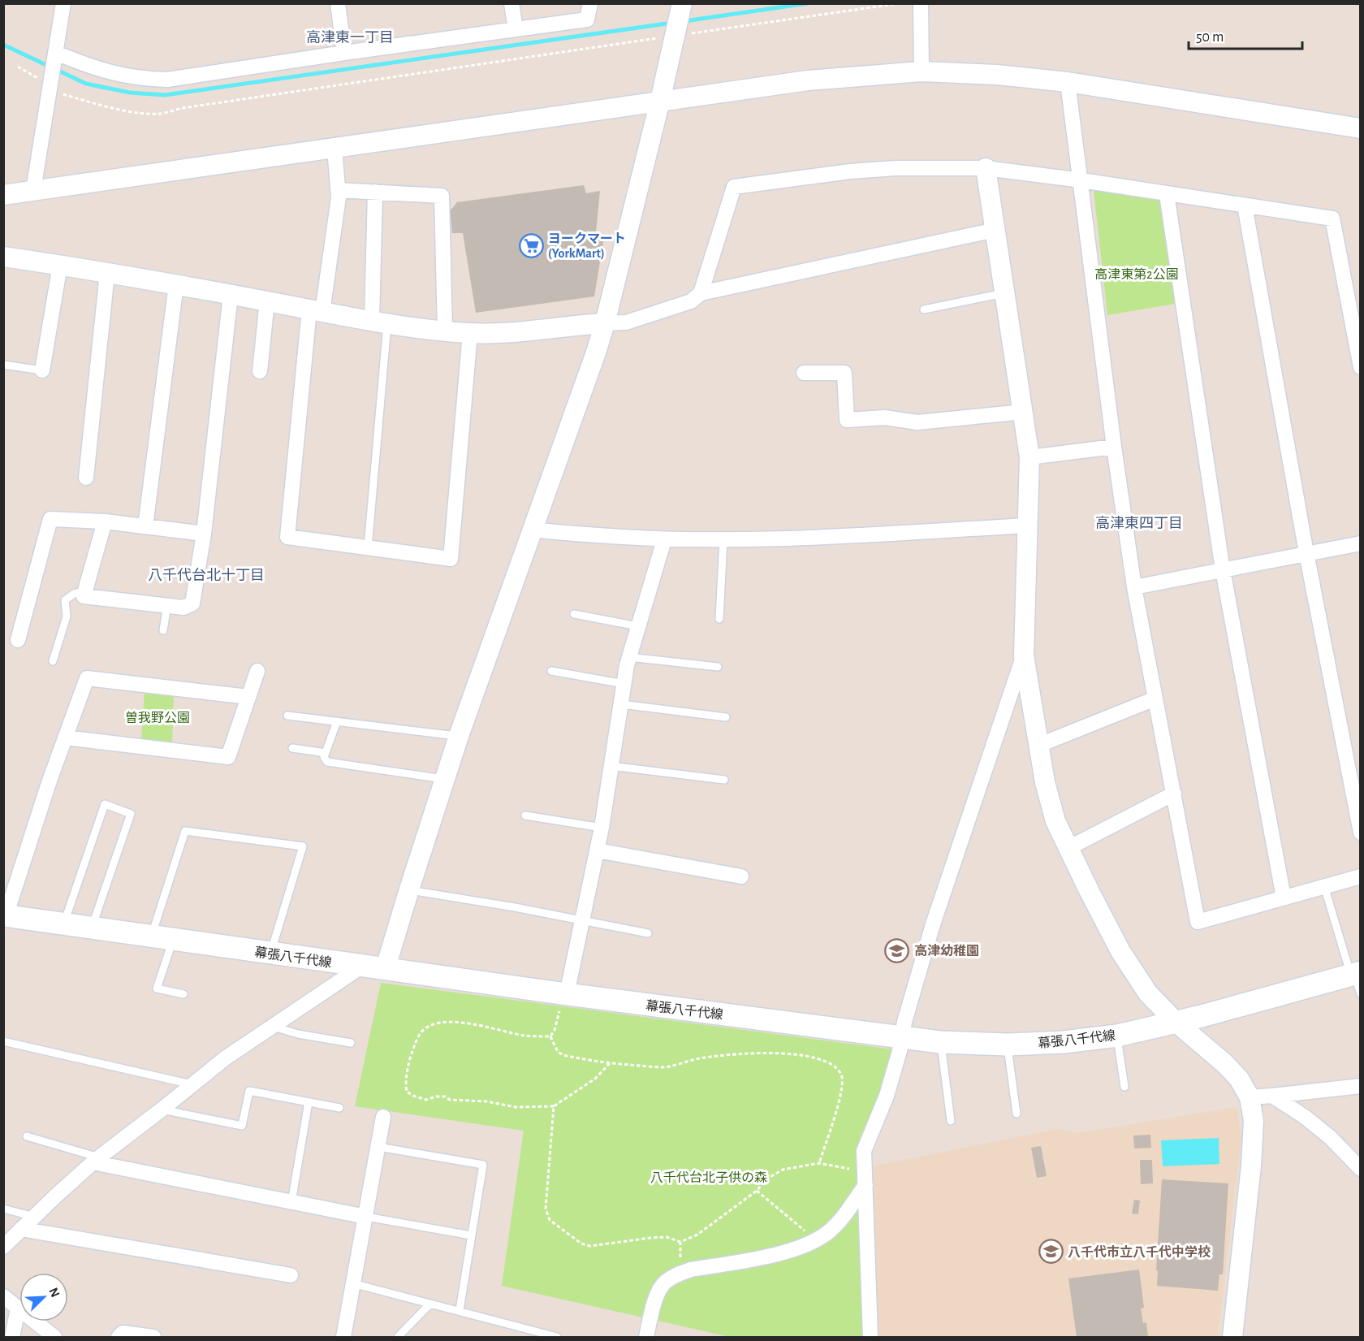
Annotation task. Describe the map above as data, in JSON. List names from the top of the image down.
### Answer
{
  "streets": {
    "main road": ["幕張八千代線"]
  },
  "districts": ["高津東一丁目", "高津東四丁目", "八千代台北十丁目"],
  "parks": ["高津東第2公園", "曽我野公園", "八千代台北子供の森"],
  "places": {
    "supermarket": ["ヨークマート (YorkMart)"],
    "school or university": ["高津幼稚園", "八千代市立八千代中学校"]
  },
  "scale_bar": "50 m",
  "north": "top right"
}
